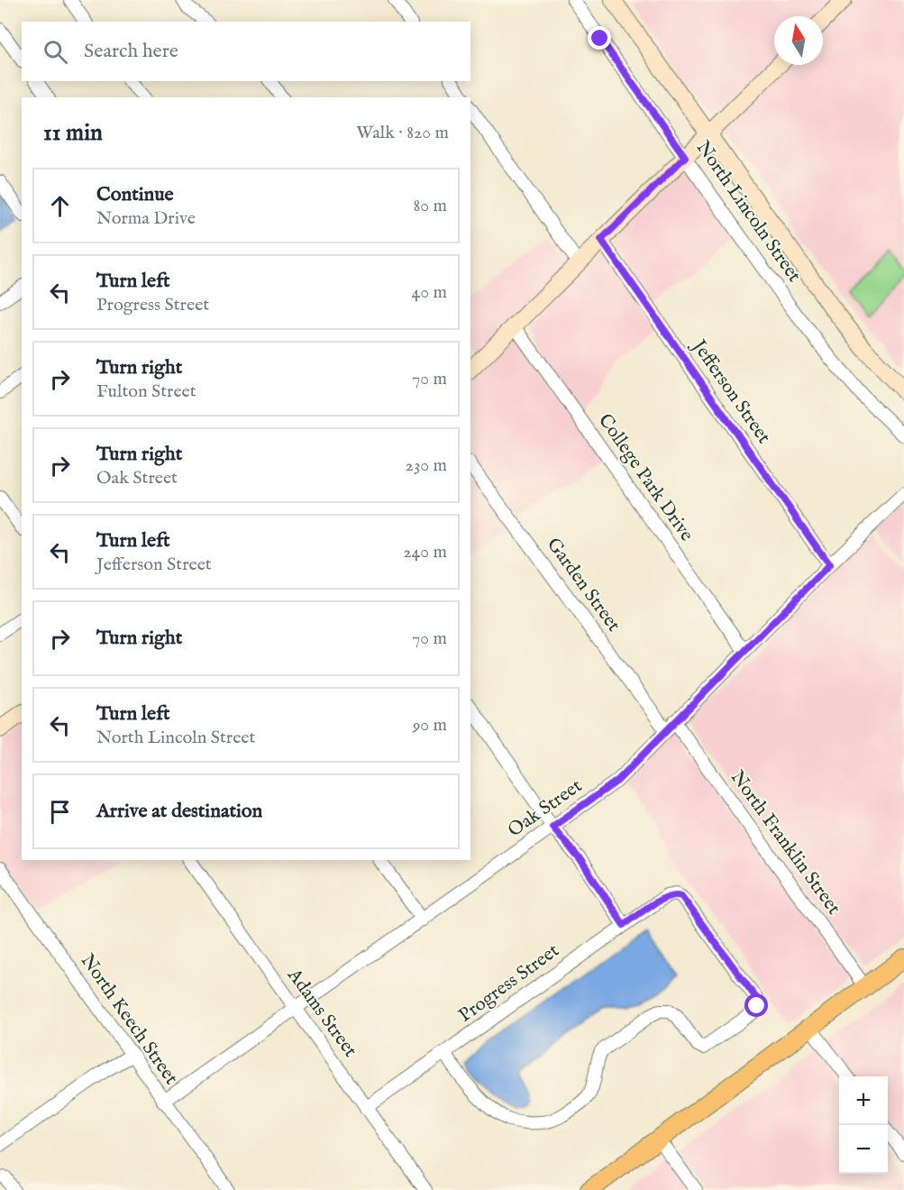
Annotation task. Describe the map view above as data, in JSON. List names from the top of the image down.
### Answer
{
  "streets": {
    "street": [
      "North Lincoln Street",
      "Jefferson Street",
      "College Park Drive",
      "Garden Street",
      "Oak Street",
      "North Franklin Street",
      "Progress Street",
      "Adams Street",
      "North Keech Street"
    ]
  },
  "crossings": [
    ["Jefferson Street", "Oak Street"],
    ["College Park Drive", "Oak Street"],
    ["Garden Street", "Oak Street"],
    ["Garden Street", "North Franklin Street"],
    ["Oak Street", "North Franklin Street"],
    ["Oak Street", "Adams Street"],
    ["Oak Street", "North Keech Street"],
    ["Progress Street", "Adams Street"]
  ],
  "north": "top",
  "page": {
    "search": "Search here",
    "heading": ["11 min", "Walk · 820 m"],
    "list": [
      ["Continue", "Norma Drive", "80 m"],
      ["Turn left", "Progress Street", "40 m"],
      ["Turn right", "Fulton Street", "70 m"],
      ["Turn right", "Oak Street", "230 m"],
      ["Turn left", "Jefferson Street", "240 m"],
      ["Turn right", "70 m"],
      ["Turn left", "North Lincoln Street", "90 m"],
      "Arrive at destination"
    ],
    "map_buttons": ["+", "−"]
  }
}
